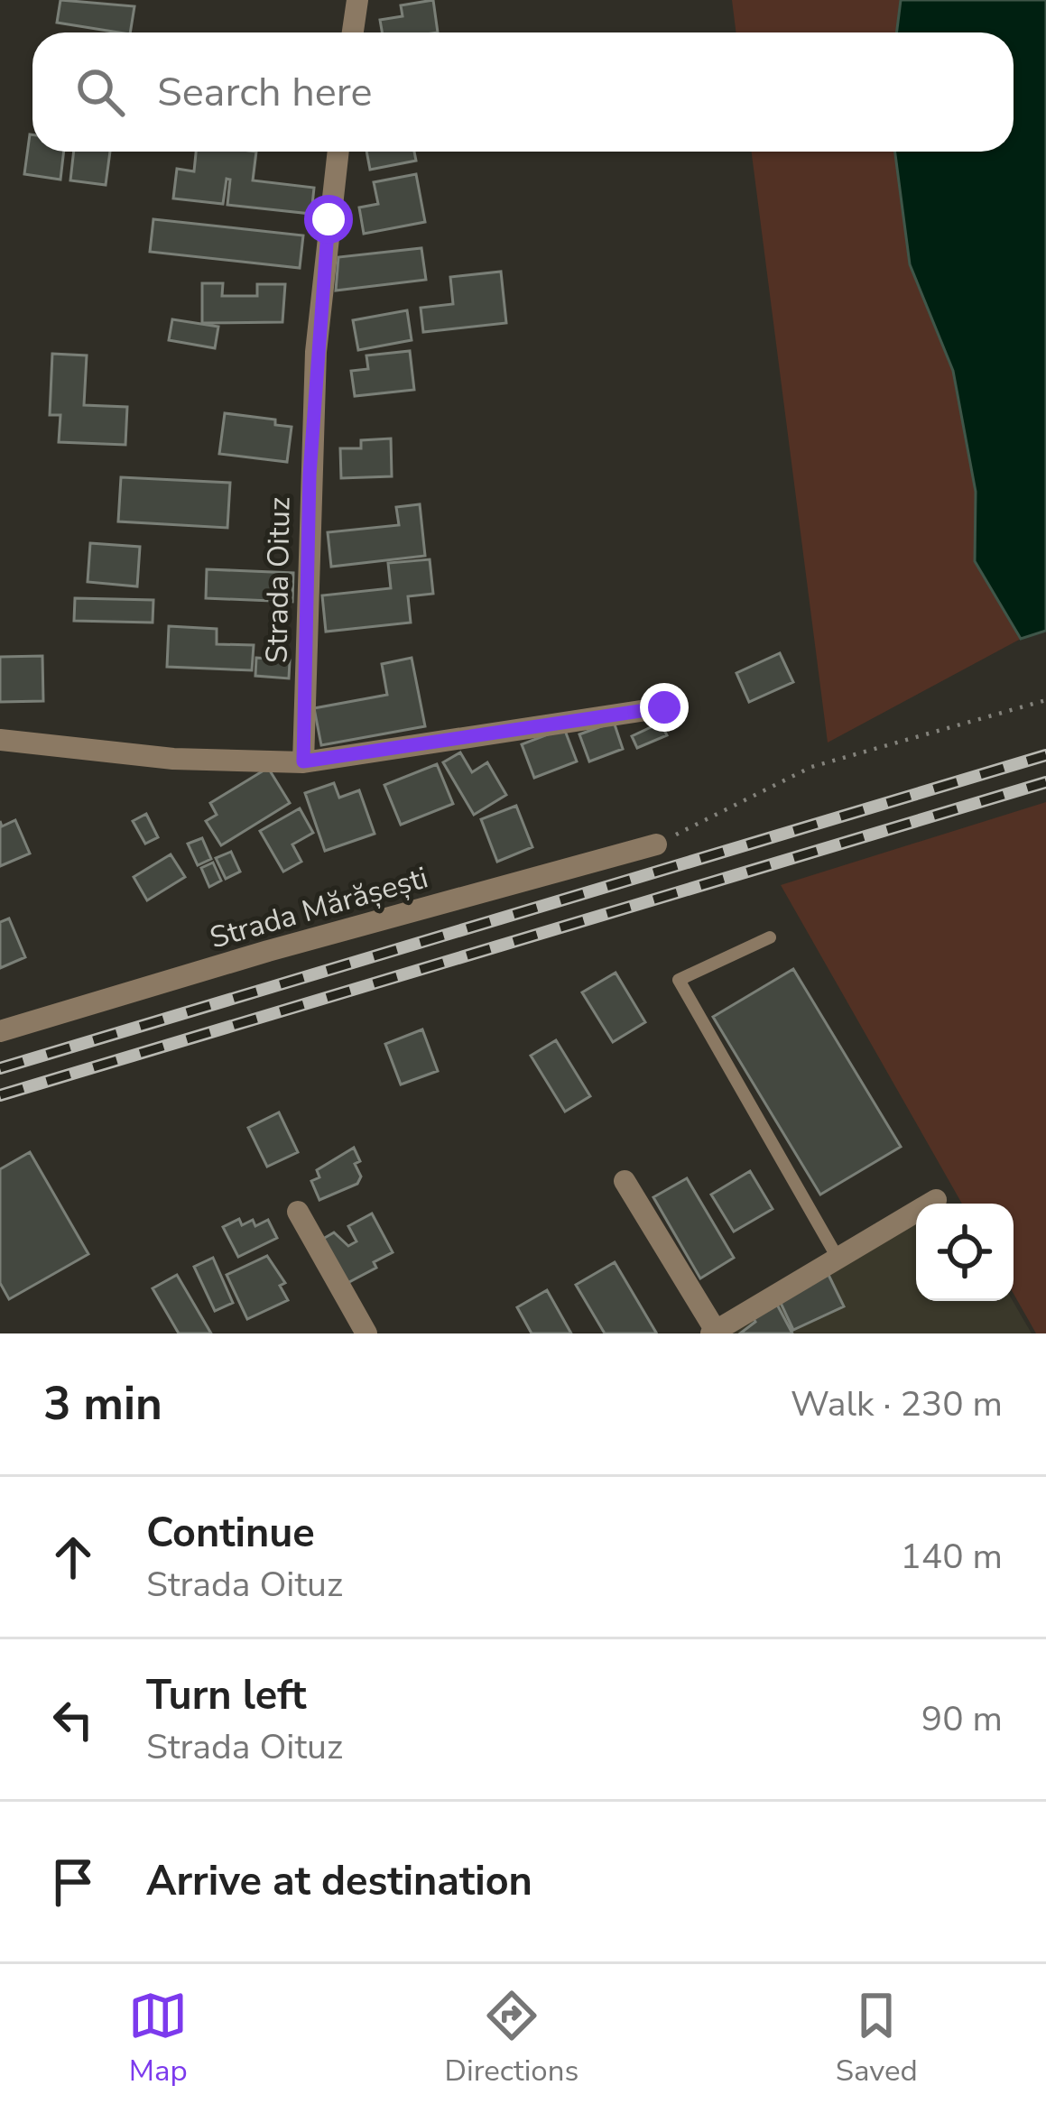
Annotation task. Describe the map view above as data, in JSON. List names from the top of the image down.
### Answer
{
  "streets": {
    "street": ["Strada Oituz", "Strada Mărășești"]
  },
  "page": {
    "search": "Search here",
    "heading": ["3 min", "Walk · 230 m"],
    "list": [
      ["Continue", "Strada Oituz", "140 m"],
      ["Turn left", "Strada Oituz", "90 m"],
      "Arrive at destination"
    ],
    "nav": ["Map", "Directions", "Saved"]
  }
}
